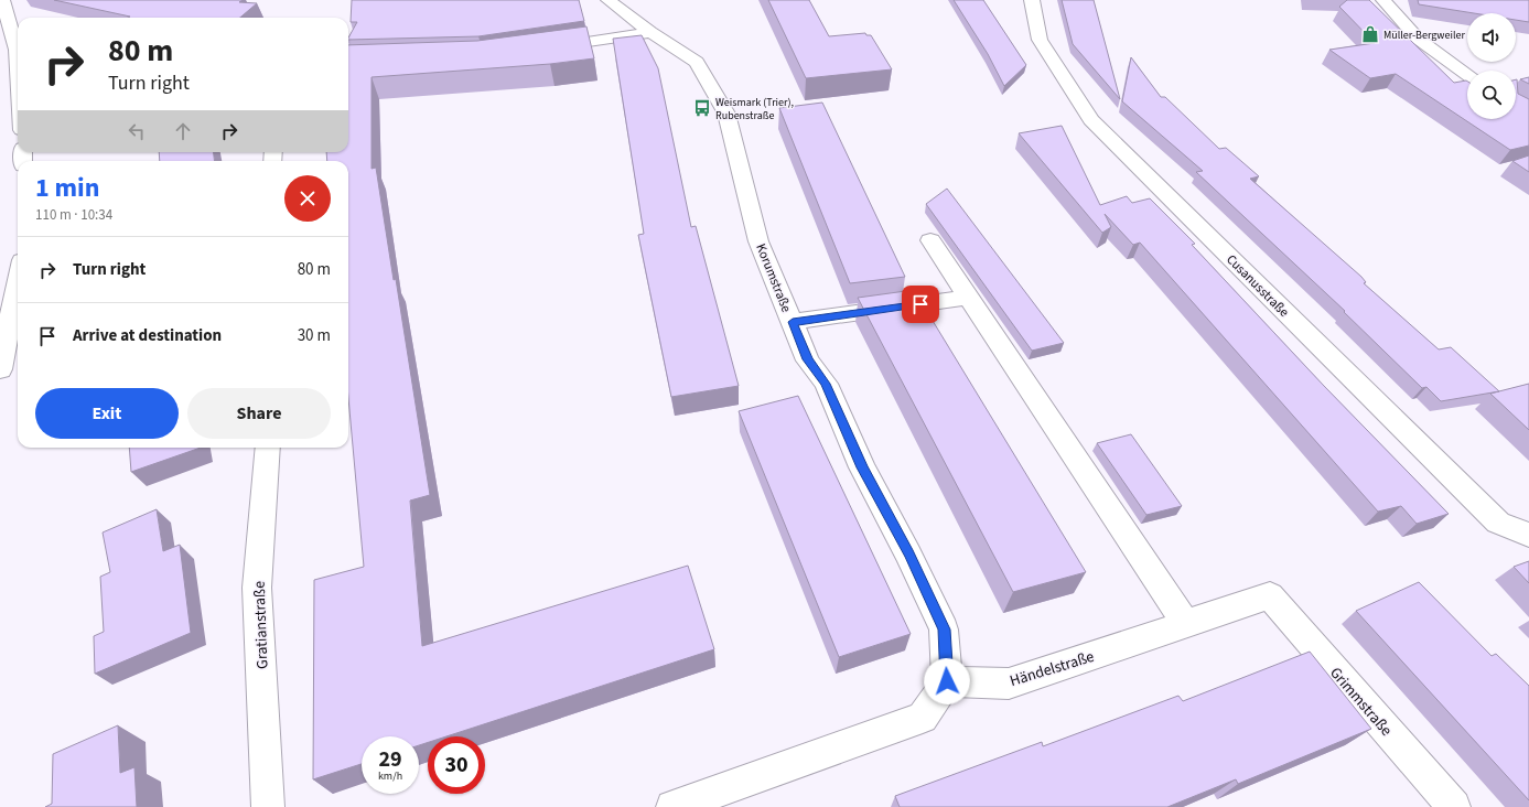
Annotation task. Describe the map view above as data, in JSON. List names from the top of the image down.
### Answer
{
  "streets": {
    "street": [
      "Korumstraße",
      "Cusanusstraße",
      "Gratianstraße",
      "Händelstraße",
      "Grimmstraße"
    ]
  },
  "crossings": [
    ["Korumstraße", "Händelstraße"],
    ["Händelstraße", "Grimmstraße"]
  ],
  "places": {
    "shop": ["Müller-Bergweiler"],
    "bus stop": ["Weismark (Trier), Rubenstraße"]
  },
  "page": {
    "turn": ["80 m", "Turn right"],
    "heading": ["1 min", "110 m · 10:34"],
    "list": [
      {
        "name": "Turn right",
        "value": "80 m"
      },
      {
        "name": "Arrive at destination",
        "value": "30 m"
      }
    ],
    "buttons": ["Exit", "Share"],
    "speed": "29 km/h",
    "limit": "30"
  }
}
